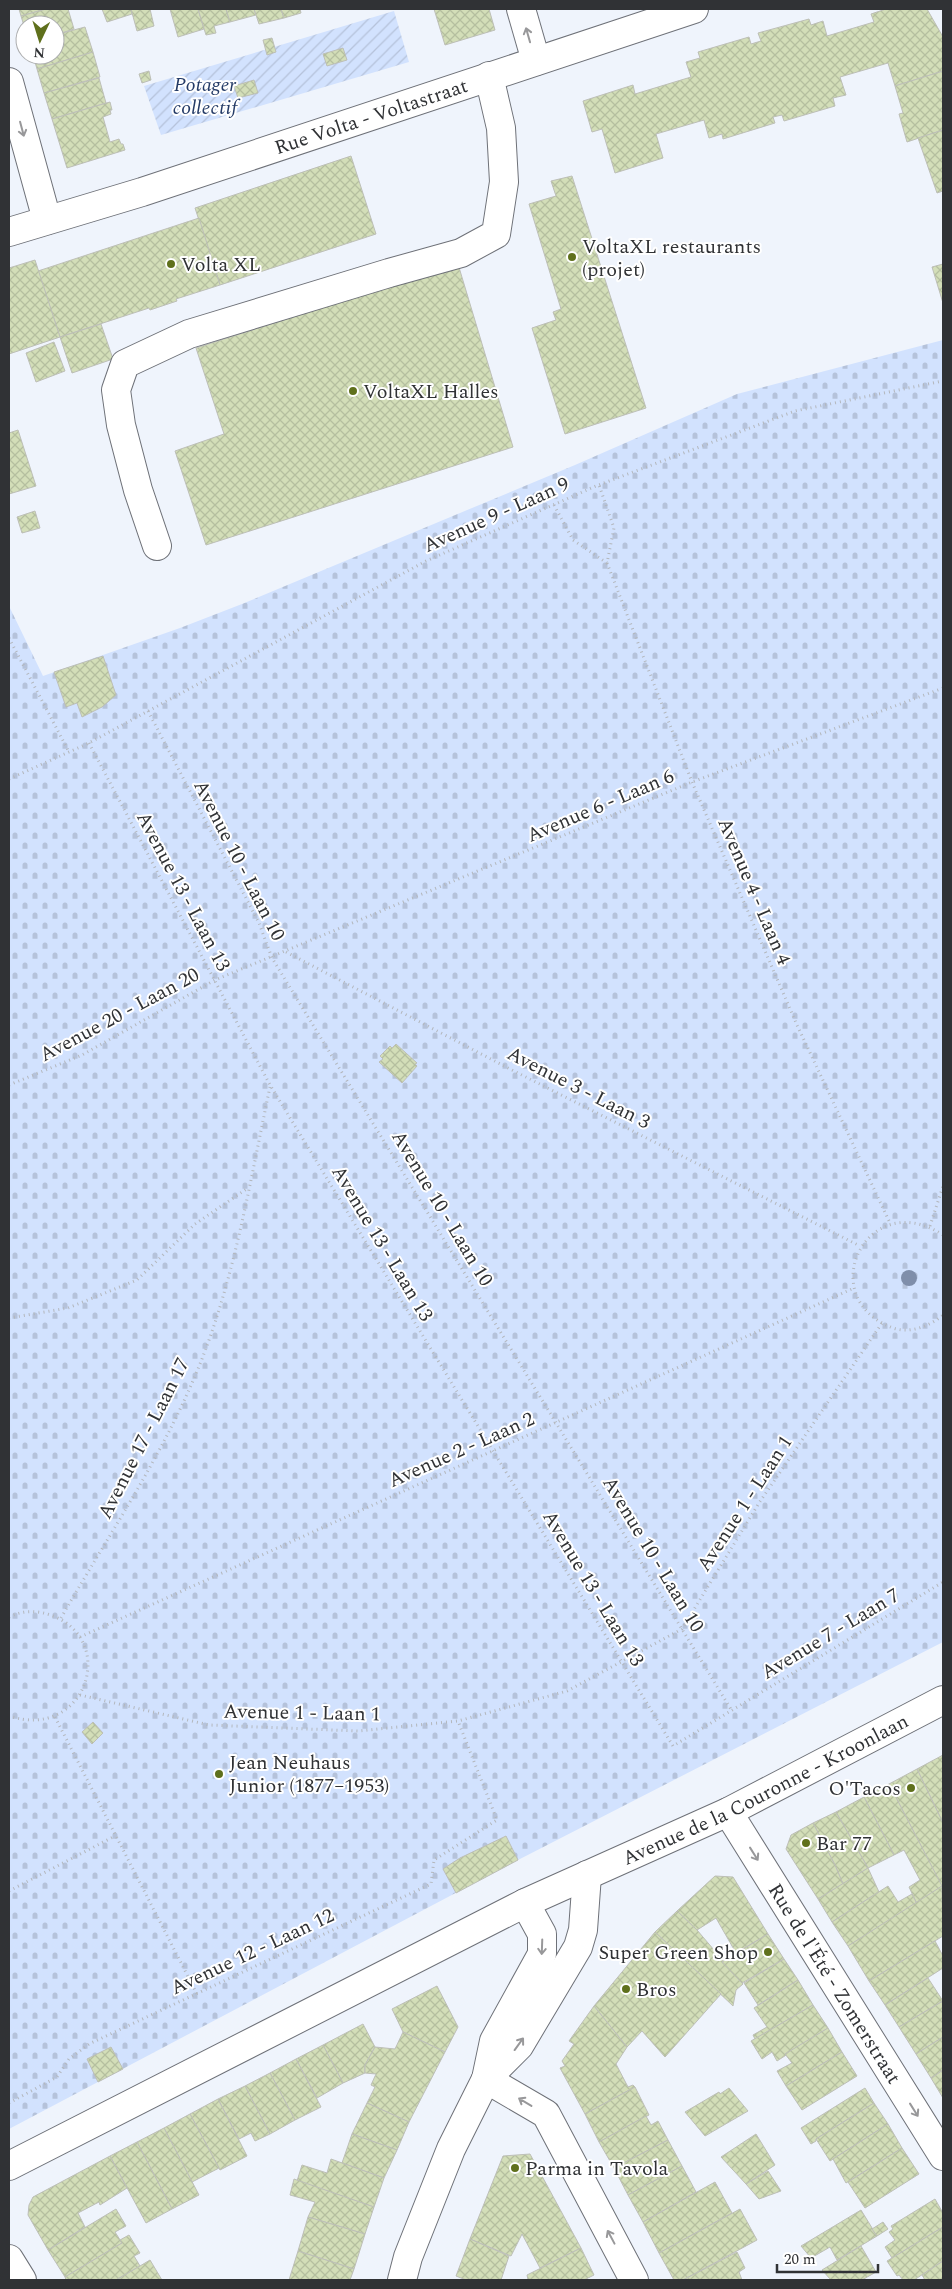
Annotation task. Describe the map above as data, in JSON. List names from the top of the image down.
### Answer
{
  "streets": {
    "street": ["Rue Volta - Voltastraat", "Avenue de la Couronne - Kroonlaan", "Rue de l'Été - Zomerstraat"],
    "path": [
      "Avenue 9 - Laan 9",
      "Avenue 6 - Laan 6",
      "Avenue 10 - Laan 10",
      "Avenue 13 - Laan 13",
      "Avenue 4 - Laan 4",
      "Avenue 20 - Laan 20",
      "Avenue 3 - Laan 3",
      "Avenue 17 - Laan 17",
      "Avenue 2 - Laan 2",
      "Avenue 1 - Laan 1",
      "Avenue 7 - Laan 7",
      "Avenue 12 - Laan 12"
    ]
  },
  "crossings": [
    ["Avenue 9 - Laan 9", "Avenue 10 - Laan 10"],
    ["Avenue 9 - Laan 9", "Avenue 13 - Laan 13"],
    ["Avenue 6 - Laan 6", "Avenue 10 - Laan 10"],
    ["Avenue 6 - Laan 6", "Avenue 4 - Laan 4"],
    ["Avenue 6 - Laan 6", "Avenue 20 - Laan 20"],
    ["Avenue 6 - Laan 6", "Avenue 3 - Laan 3"],
    ["Avenue 10 - Laan 10", "Avenue 20 - Laan 20"],
    ["Avenue 10 - Laan 10", "Avenue 2 - Laan 2"],
    ["Avenue 10 - Laan 10", "Avenue 1 - Laan 1"],
    ["Avenue 10 - Laan 10", "Avenue 7 - Laan 7"],
    ["Avenue 13 - Laan 13", "Avenue 20 - Laan 20"],
    ["Avenue 13 - Laan 13", "Avenue 17 - Laan 17"],
    ["Avenue 13 - Laan 13", "Avenue 2 - Laan 2"],
    ["Avenue 13 - Laan 13", "Avenue 1 - Laan 1"],
    ["Avenue 13 - Laan 13", "Avenue 7 - Laan 7"],
    ["Avenue 1 - Laan 1", "Avenue 12 - Laan 12"],
    ["Avenue de la Couronne - Kroonlaan", "Rue de l'Été - Zomerstraat"]
  ],
  "one_way": ["Rue de l'Été - Zomerstraat"],
  "parks": ["Potager collectif"],
  "places": [
    "VoltaXL restaurants (projet)",
    "Volta XL",
    "VoltaXL Halles",
    "Jean Neuhaus Junior (1877–1953)",
    "O'Tacos",
    "Bar 77",
    "Super Green Shop",
    "Bros",
    "Parma in Tavola"
  ],
  "scale_bar": "20 m",
  "north": "bottom"
}
